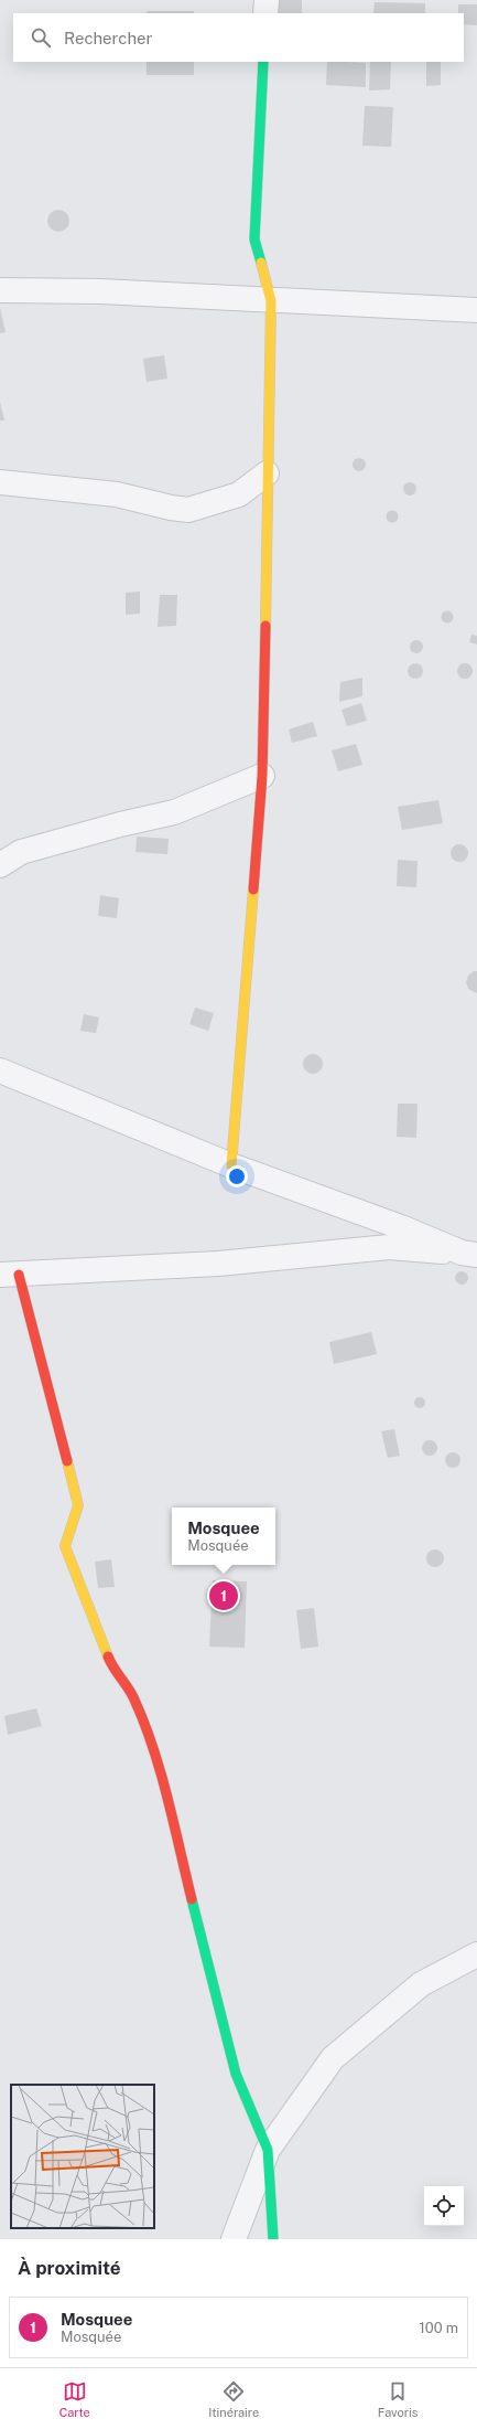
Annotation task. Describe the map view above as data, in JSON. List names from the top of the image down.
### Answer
{
  "page": {
    "search": "Rechercher",
    "popup": ["Mosquee", "Mosquée"],
    "pins": "1",
    "heading": "À proximité",
    "list": [
      {
        "mark": "1",
        "name": "Mosquee",
        "note": "Mosquée",
        "value": "100 m"
      }
    ],
    "nav": ["Carte", "Itinéraire", "Favoris"]
  }
}
